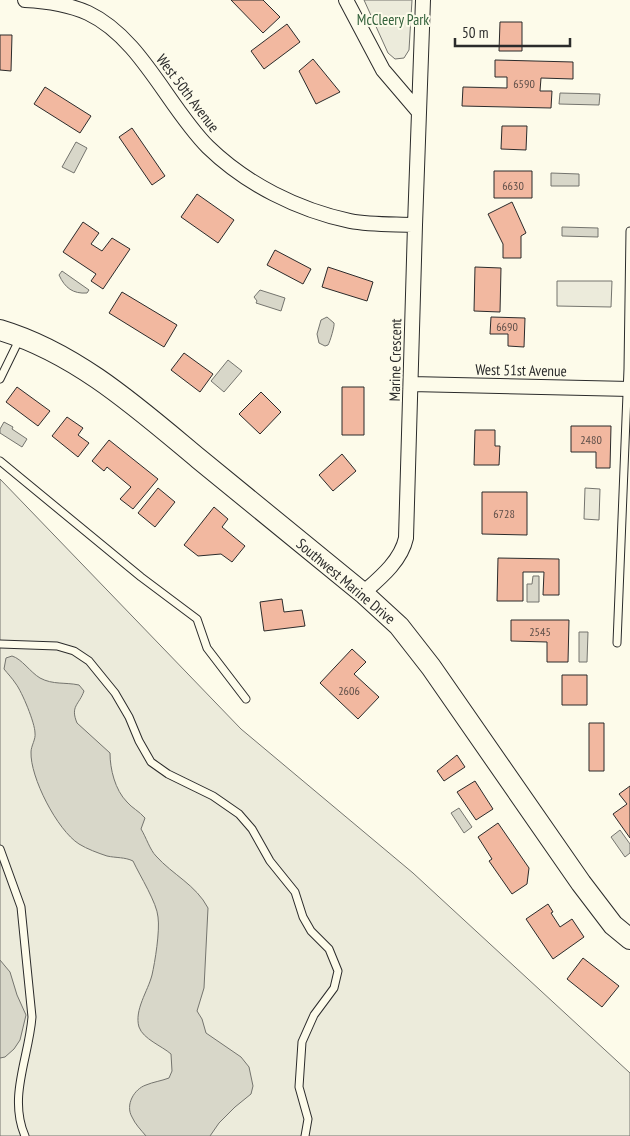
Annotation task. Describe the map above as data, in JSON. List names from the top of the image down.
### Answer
{
  "streets": {
    "main road": ["Southwest Marine Drive"],
    "street": ["West 50th Avenue", "Marine Crescent", "West 51st Avenue"]
  },
  "crossings": [
    ["West 50th Avenue", "Marine Crescent"],
    ["Marine Crescent", "West 51st Avenue"],
    ["Marine Crescent", "Southwest Marine Drive"]
  ],
  "parks": ["McCleery Park"],
  "house_numbers": [
    "6590",
    "6630",
    "6690",
    "2480",
    "6728",
    "2545",
    "2606"
  ],
  "scale_bar": "50 m"
}
